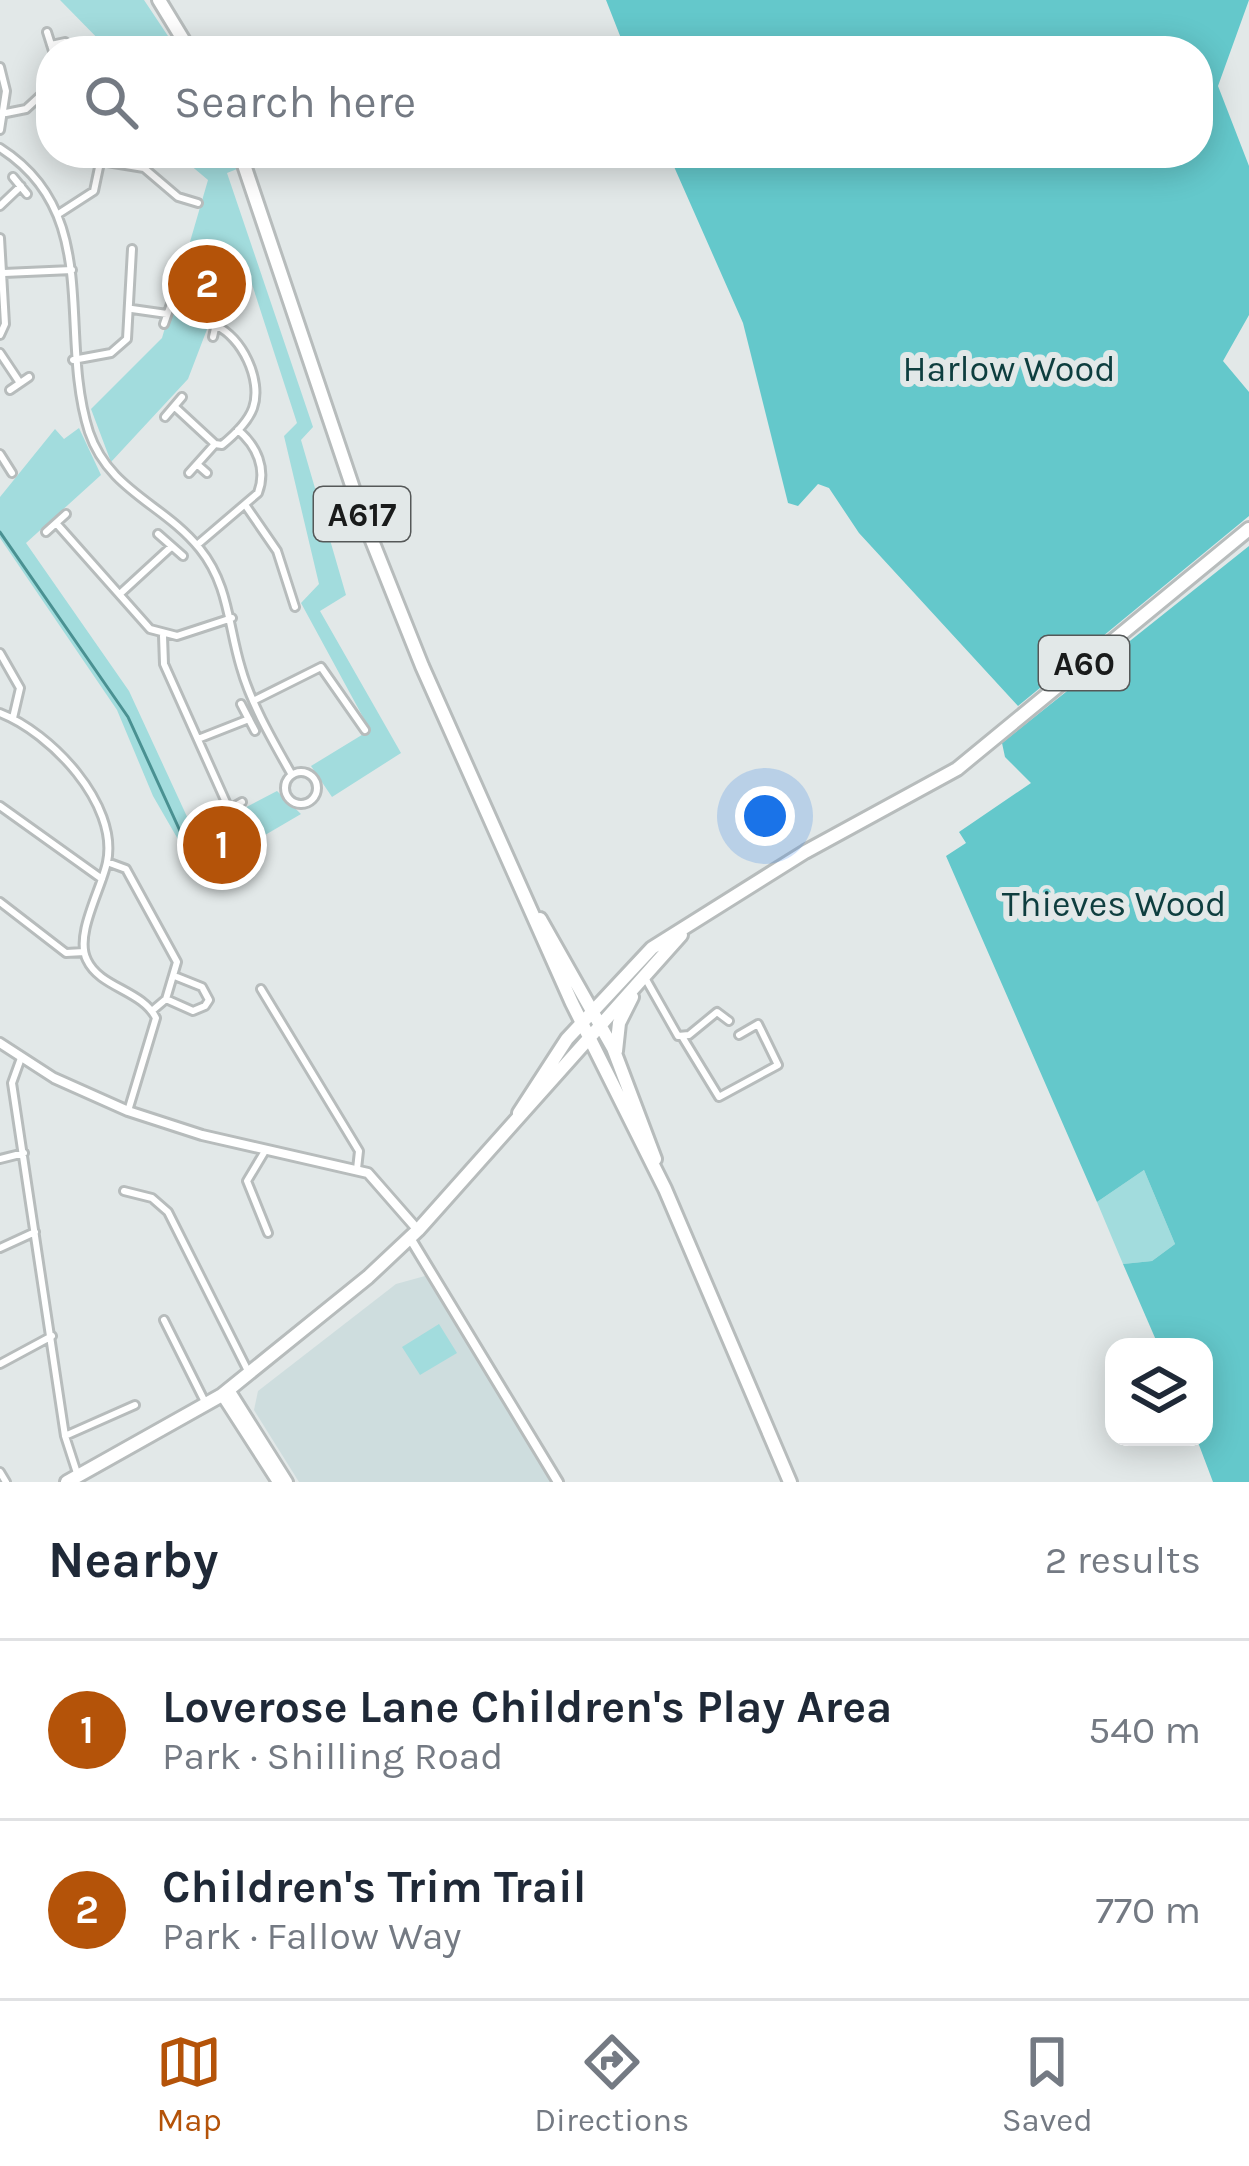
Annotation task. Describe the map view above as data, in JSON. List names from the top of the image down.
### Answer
{
  "streets": {
    "highway": ["A617", "A60"]
  },
  "crossings": [
    ["A617", "A60"]
  ],
  "parks": ["Harlow Wood", "Thieves Wood"],
  "page": {
    "search": "Search here",
    "pins": ["2", "1"],
    "heading": ["Nearby", "2 results"],
    "list": [
      {
        "mark": "1",
        "name": "Loverose Lane Children's Play Area",
        "note": "Park · Shilling Road",
        "value": "540 m"
      },
      {
        "mark": "2",
        "name": "Children's Trim Trail",
        "note": "Park · Fallow Way",
        "value": "770 m"
      }
    ],
    "nav": ["Map", "Directions", "Saved"]
  }
}
